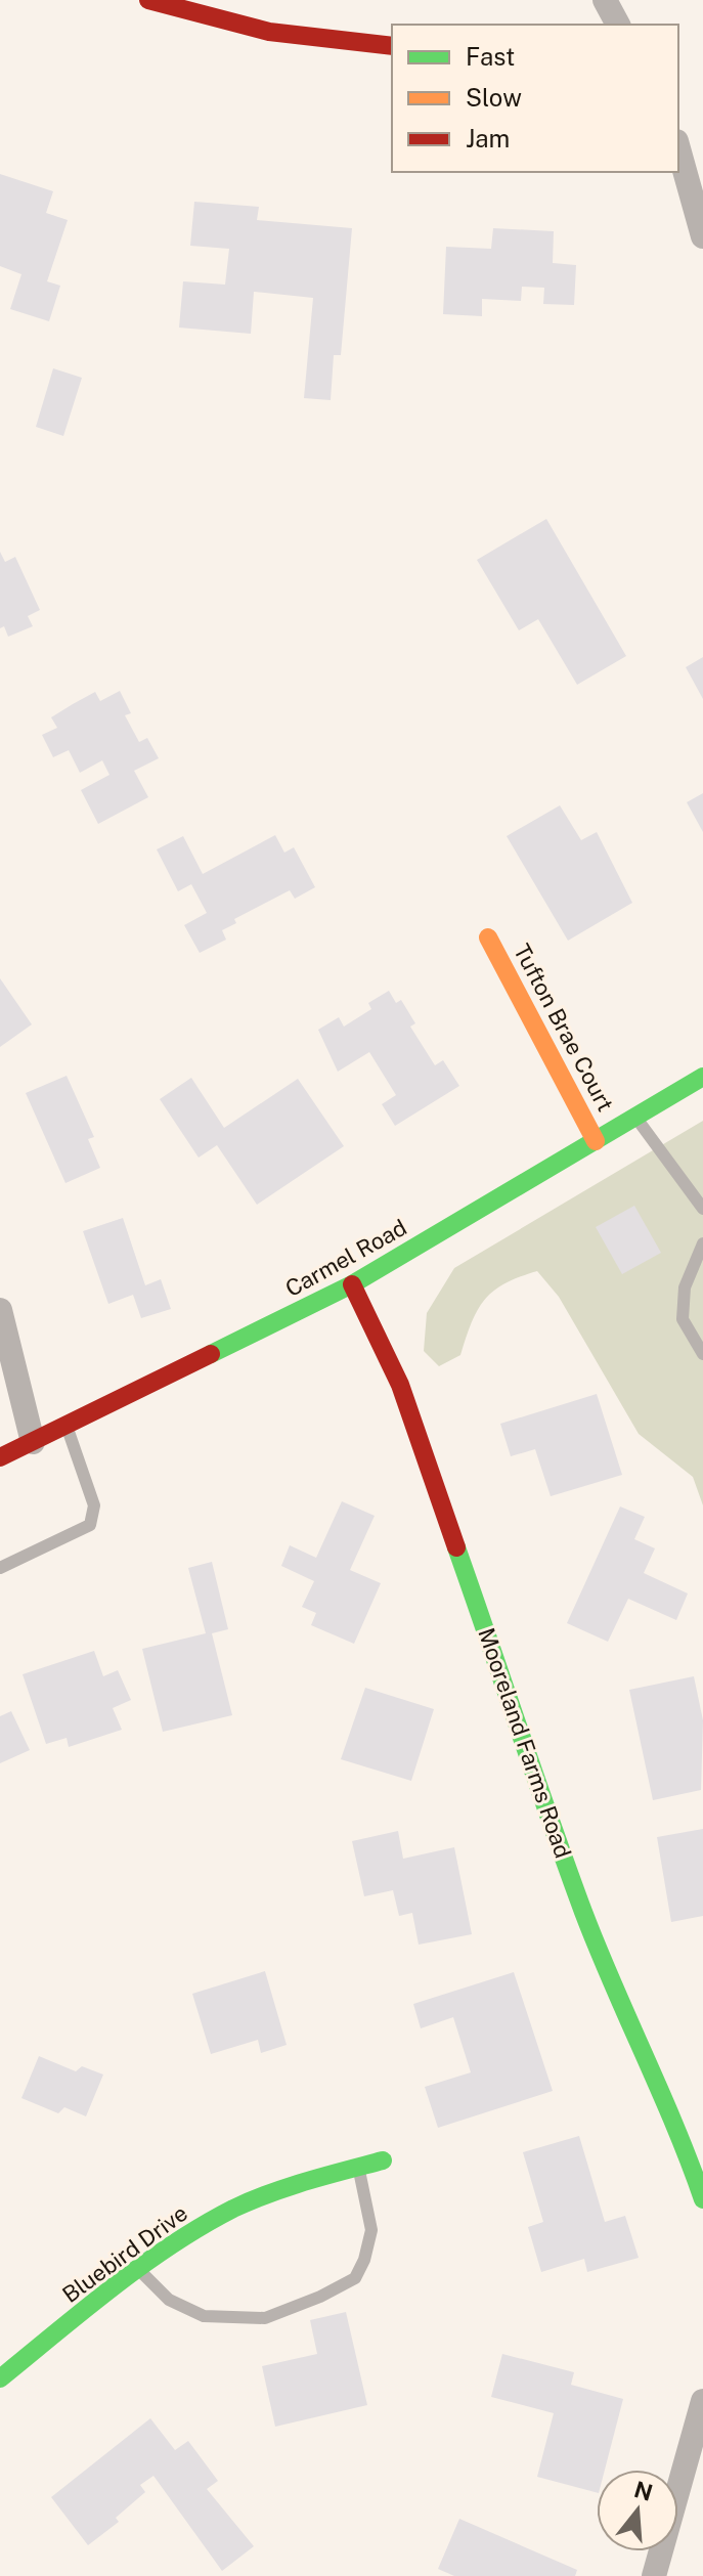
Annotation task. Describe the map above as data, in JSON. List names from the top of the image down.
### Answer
{
  "streets": {
    "street": [
      "Tufton Brae Court",
      "Carmel Road",
      "Mooreland Farms Road",
      "Bluebird Drive"
    ]
  },
  "crossings": [
    ["Tufton Brae Court", "Carmel Road"],
    ["Carmel Road", "Mooreland Farms Road"]
  ],
  "legend": ["Fast", "Slow", "Jam"],
  "north": "top"
}
